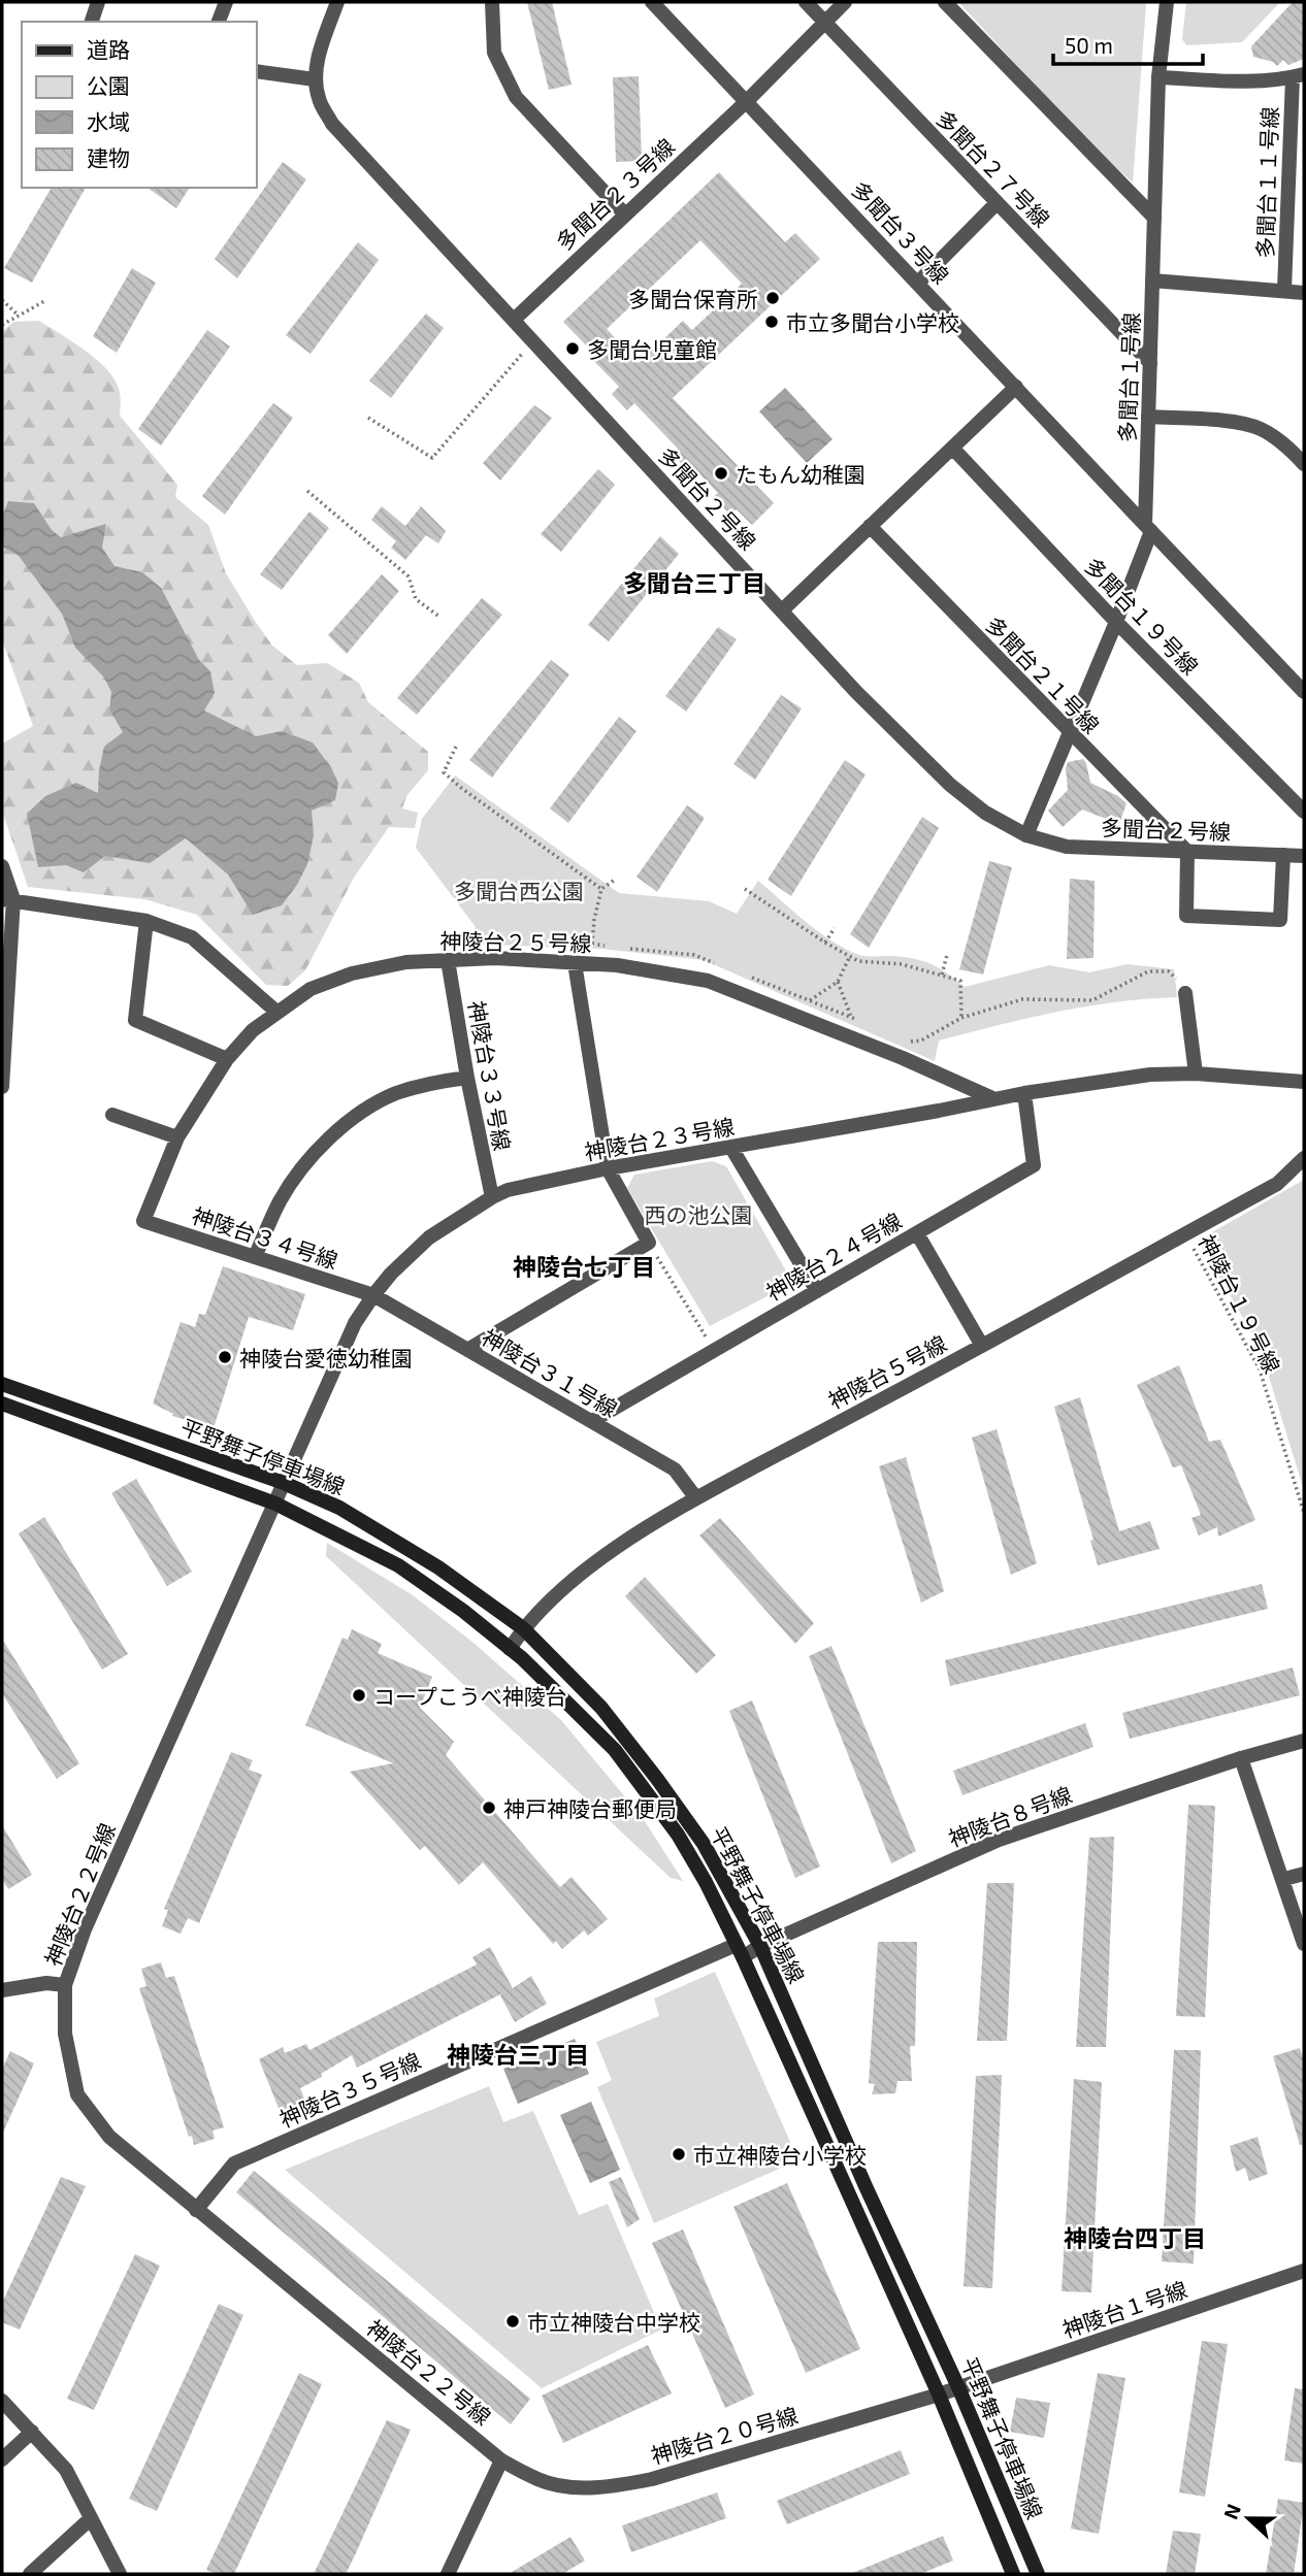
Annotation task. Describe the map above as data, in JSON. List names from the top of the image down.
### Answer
{
  "streets": {
    "main road": ["平野舞子停車場線"],
    "street": [
      "多聞台２７号線",
      "多聞台１１号線",
      "多聞台２３号線",
      "多聞台３号線",
      "多聞台１号線",
      "多聞台２号線",
      "多聞台１９号線",
      "多聞台２１号線",
      "神陵台２５号線",
      "神陵台３３号線",
      "神陵台２３号線",
      "神陵台３４号線",
      "神陵台２４号線",
      "神陵台５号線",
      "神陵台３１号線",
      "神陵台８号線",
      "神陵台２２号線",
      "神陵台３５号線",
      "神陵台１号線",
      "神陵台２０号線"
    ],
    "path": ["神陵台１９号線"]
  },
  "crossings": [
    ["多聞台２７号線", "多聞台２３号線"],
    ["多聞台２７号線", "多聞台１号線"],
    ["多聞台２３号線", "多聞台３号線"],
    ["多聞台２３号線", "多聞台２号線"],
    ["多聞台３号線", "多聞台１号線"],
    ["多聞台１号線", "多聞台２号線"],
    ["多聞台１号線", "多聞台１９号線"],
    ["多聞台１号線", "多聞台２１号線"],
    ["多聞台２号線", "多聞台２１号線"],
    ["神陵台２５号線", "神陵台３３号線"],
    ["神陵台２５号線", "神陵台２３号線"],
    ["神陵台２５号線", "神陵台３４号線"],
    ["神陵台３３号線", "神陵台２３号線"],
    ["神陵台２３号線", "神陵台３４号線"],
    ["神陵台２３号線", "神陵台２４号線"],
    ["神陵台２３号線", "神陵台３１号線"],
    ["神陵台２３号線", "平野舞子停車場線"],
    ["神陵台２３号線", "神陵台２２号線"],
    ["神陵台３４号線", "神陵台３１号線"],
    ["神陵台２４号線", "神陵台３１号線"],
    ["神陵台１９号線", "神陵台５号線"],
    ["神陵台５号線", "神陵台３１号線"],
    ["神陵台５号線", "平野舞子停車場線"],
    ["平野舞子停車場線", "神陵台８号線"],
    ["平野舞子停車場線", "神陵台２２号線"],
    ["平野舞子停車場線", "神陵台３５号線"],
    ["平野舞子停車場線", "神陵台１号線"],
    ["平野舞子停車場線", "神陵台２０号線"],
    ["神陵台８号線", "神陵台３５号線"],
    ["神陵台２２号線", "神陵台３５号線"],
    ["神陵台２２号線", "神陵台２０号線"],
    ["神陵台１号線", "神陵台２０号線"]
  ],
  "districts": [
    "多聞台三丁目",
    "神陵台七丁目",
    "神陵台三丁目",
    "神陵台四丁目"
  ],
  "parks": ["多聞台西公園", "西の池公園"],
  "places": [
    "多聞台保育所",
    "市立多聞台小学校",
    "多聞台児童館",
    "たもん幼稚園",
    "神陵台愛徳幼稚園",
    "コープこうべ神陵台",
    "神戸神陵台郵便局",
    "市立神陵台小学校",
    "市立神陵台中学校"
  ],
  "legend": [
    "道路",
    "公園",
    "水域",
    "建物"
  ],
  "scale_bar": "50 m",
  "north": "left"
}
